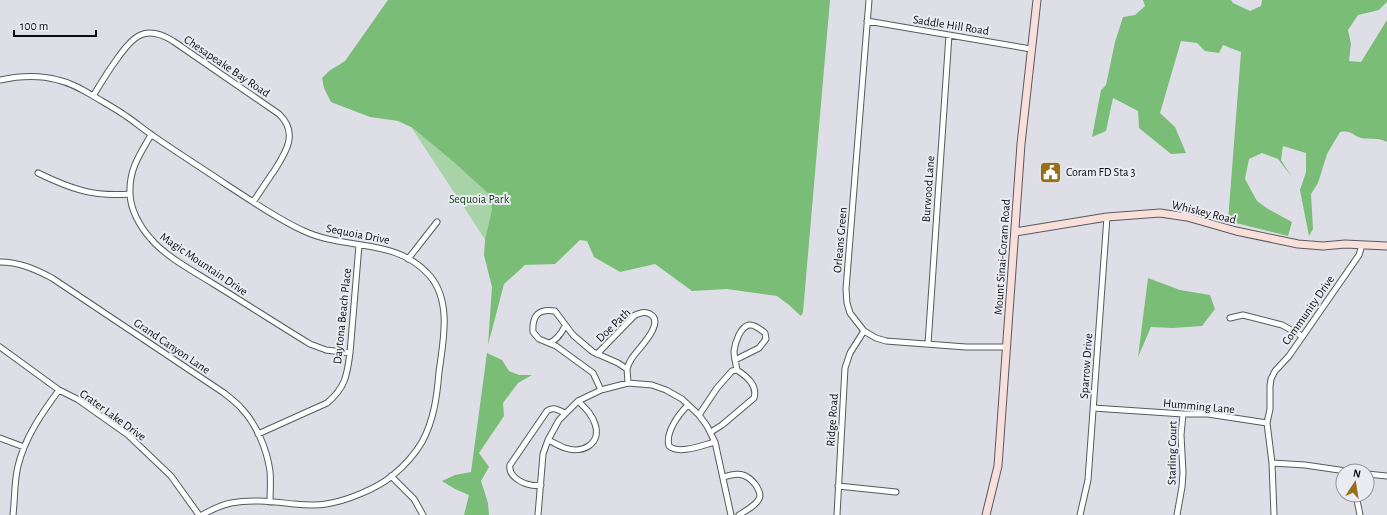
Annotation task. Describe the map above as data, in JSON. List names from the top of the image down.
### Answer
{
  "streets": {
    "main road": ["Whiskey Road", "Mount Sinai-Coram Road"],
    "street": [
      "Saddle Hill Road",
      "Chesapeake Bay Road",
      "Burwood Lane",
      "Sequoia Drive",
      "Orleans Green",
      "Magic Mountain Drive",
      "Community Drive",
      "Daytona Beach Place",
      "Doe Path",
      "Grand Canyon Lane",
      "Sparrow Drive",
      "Humming Lane",
      "Crater Lake Drive",
      "Ridge Road",
      "Starling Court"
    ]
  },
  "crossings": [
    ["Saddle Hill Road", "Burwood Lane"],
    ["Saddle Hill Road", "Orleans Green"],
    ["Saddle Hill Road", "Mount Sinai-Coram Road"],
    ["Chesapeake Bay Road", "Sequoia Drive"],
    ["Burwood Lane", "Orleans Green"],
    ["Whiskey Road", "Mount Sinai-Coram Road"],
    ["Whiskey Road", "Community Drive"],
    ["Whiskey Road", "Sparrow Drive"],
    ["Sequoia Drive", "Magic Mountain Drive"],
    ["Sequoia Drive", "Daytona Beach Place"],
    ["Sequoia Drive", "Grand Canyon Lane"],
    ["Orleans Green", "Mount Sinai-Coram Road"],
    ["Orleans Green", "Ridge Road"],
    ["Magic Mountain Drive", "Daytona Beach Place"],
    ["Community Drive", "Humming Lane"],
    ["Daytona Beach Place", "Grand Canyon Lane"],
    ["Sparrow Drive", "Humming Lane"],
    ["Humming Lane", "Starling Court"]
  ],
  "parks": ["Sequoia Park"],
  "places": {
    "public building": ["Coram FD Sta 3"]
  },
  "scale_bar": "100 m",
  "north": "top"
}
